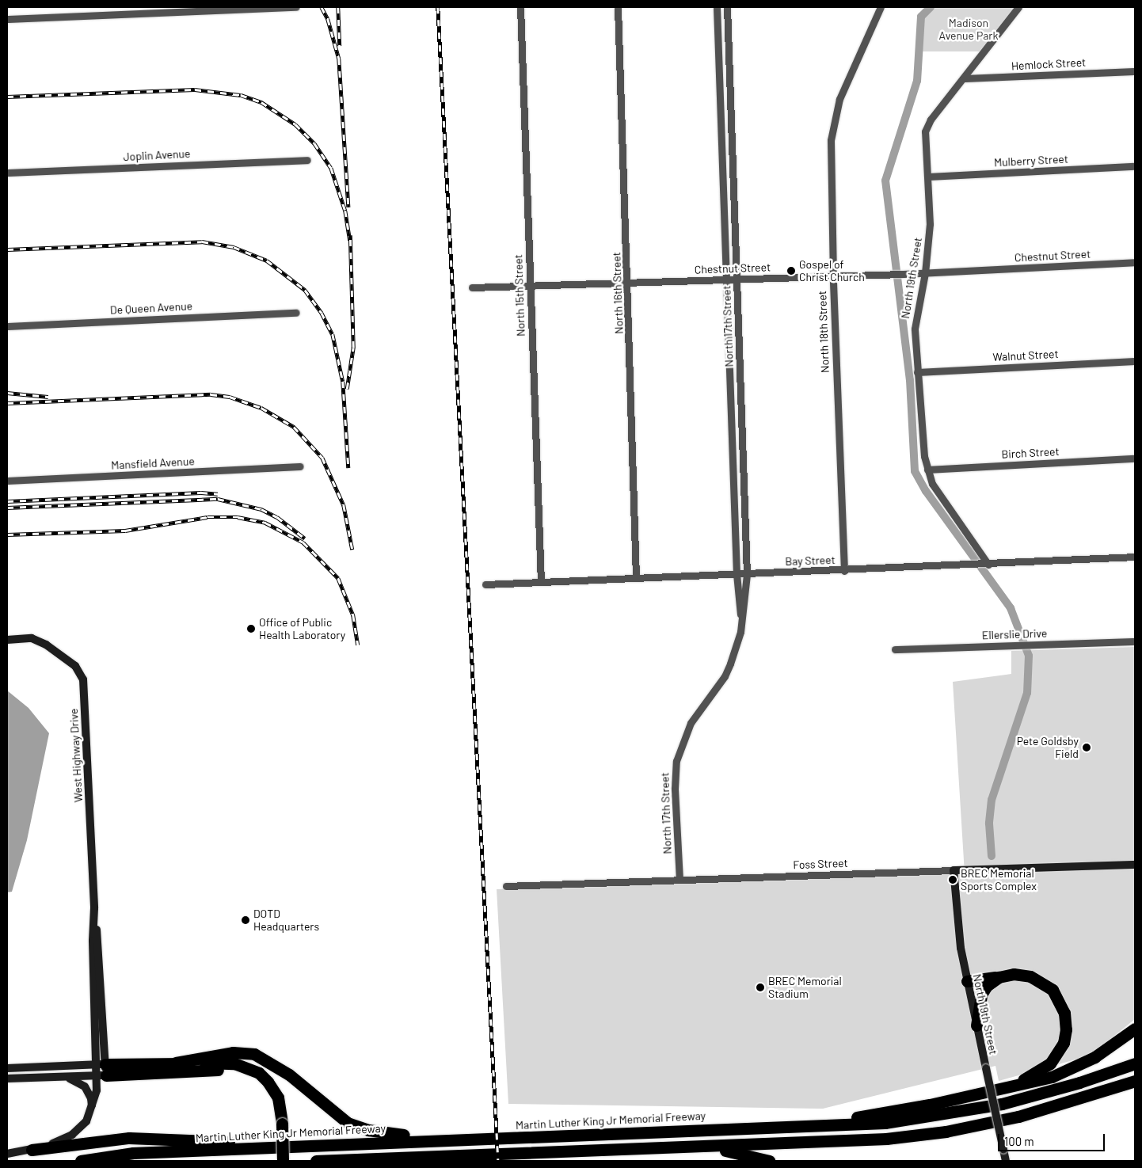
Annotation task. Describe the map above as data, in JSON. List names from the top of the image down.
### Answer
{
  "streets": {
    "highway": ["Martin Luther King Jr Memorial Freeway"],
    "street": [
      "Hemlock Street",
      "Joplin Avenue",
      "Mulberry Street",
      "Chestnut Street",
      "North 19th Street",
      "North 16th Street",
      "North 15th Street",
      "De Queen Avenue",
      "North 17th Street",
      "North 18th Street",
      "Walnut Street",
      "Birch Street",
      "Mansfield Avenue",
      "Bay Street",
      "Ellerslie Drive",
      "West Highway Drive",
      "Foss Street"
    ]
  },
  "crossings": [
    ["Hemlock Street", "North 19th Street"],
    ["Mulberry Street", "North 19th Street"],
    ["Chestnut Street", "North 19th Street"],
    ["Chestnut Street", "North 16th Street"],
    ["Chestnut Street", "North 15th Street"],
    ["Chestnut Street", "North 17th Street"],
    ["Chestnut Street", "North 18th Street"],
    ["North 19th Street", "Walnut Street"],
    ["North 19th Street", "Birch Street"],
    ["North 19th Street", "Bay Street"],
    ["North 19th Street", "Foss Street"],
    ["North 16th Street", "Bay Street"],
    ["North 15th Street", "Bay Street"],
    ["North 17th Street", "Bay Street"],
    ["North 17th Street", "Foss Street"],
    ["North 18th Street", "Bay Street"]
  ],
  "parks": ["Madison Avenue Park"],
  "places": [
    "Gospel of Christ Church",
    "Office of Public Health Laboratory",
    "Pete Goldsby Field",
    "BREC Memorial Sports Complex",
    "DOTD Headquarters",
    "BREC Memorial Stadium"
  ],
  "scale_bar": "100 m"
}
